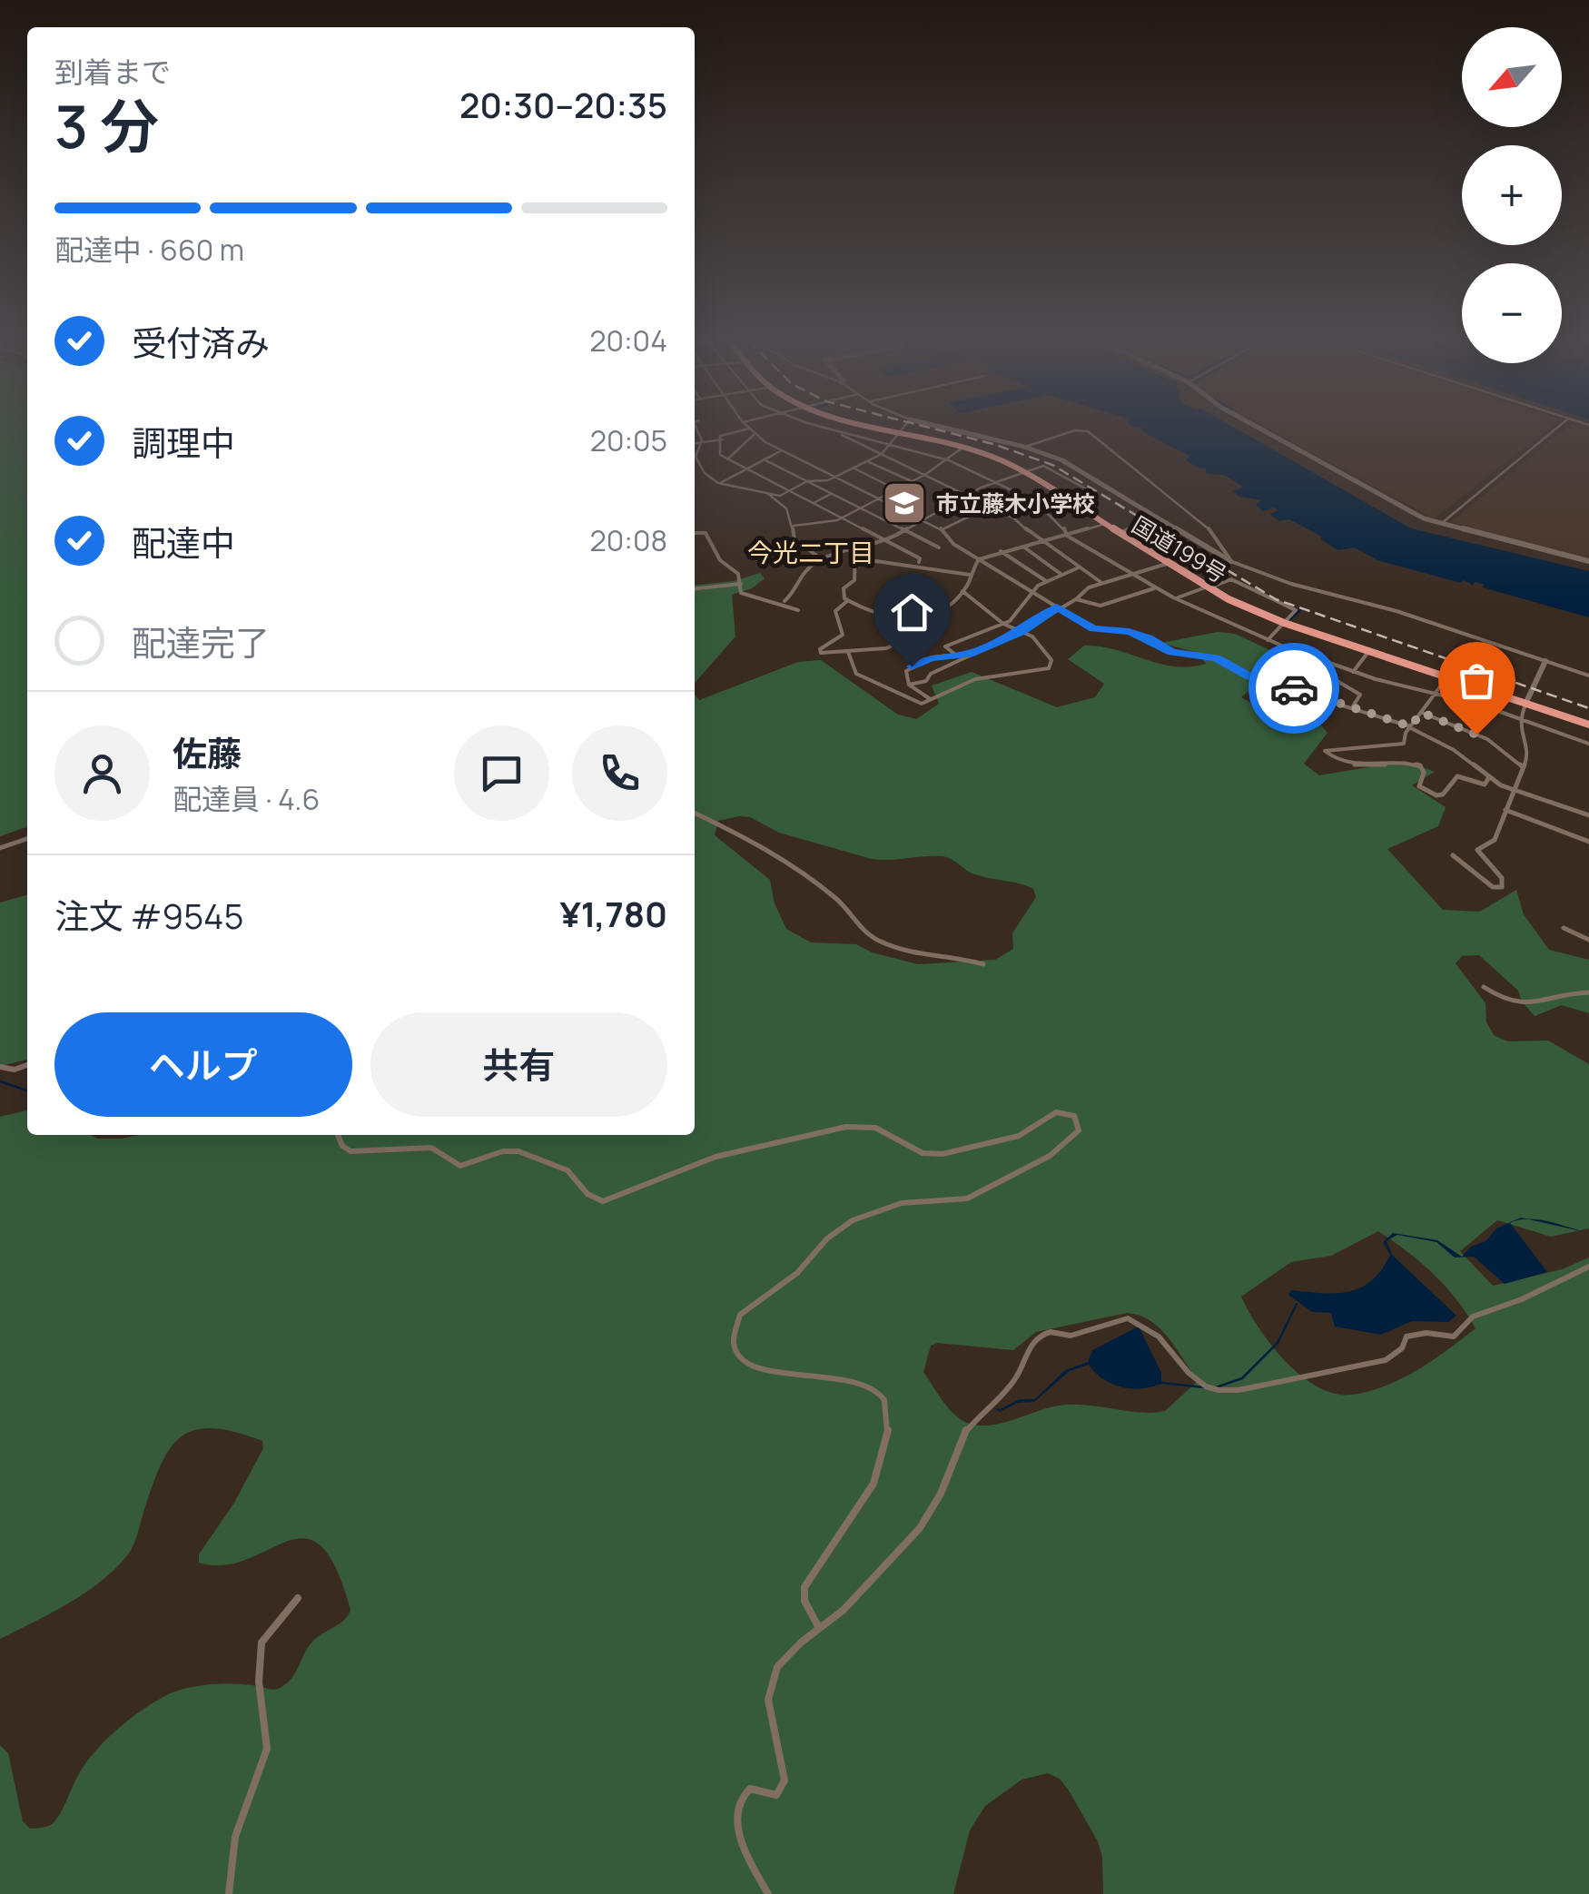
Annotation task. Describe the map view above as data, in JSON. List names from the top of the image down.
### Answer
{
  "streets": {
    "highway": ["国道199号"]
  },
  "districts": ["今光二丁目"],
  "places": {
    "school or university": ["市立藤木小学校"]
  },
  "north": "bottom left",
  "page": {
    "map_buttons": ["+", "−"],
    "heading": ["3 分", "到着まで", "20:30–20:35"],
    "panel": [
      "佐藤",
      "配達員 · 4.6",
      "注文 #9545",
      "¥1,780"
    ],
    "bar": "配達中 · 660 m",
    "list": [
      ["受付済み", "20:04"],
      ["調理中", "20:05"],
      ["配達中", "20:08"],
      "配達完了"
    ],
    "buttons": ["ヘルプ", "共有"]
  }
}
